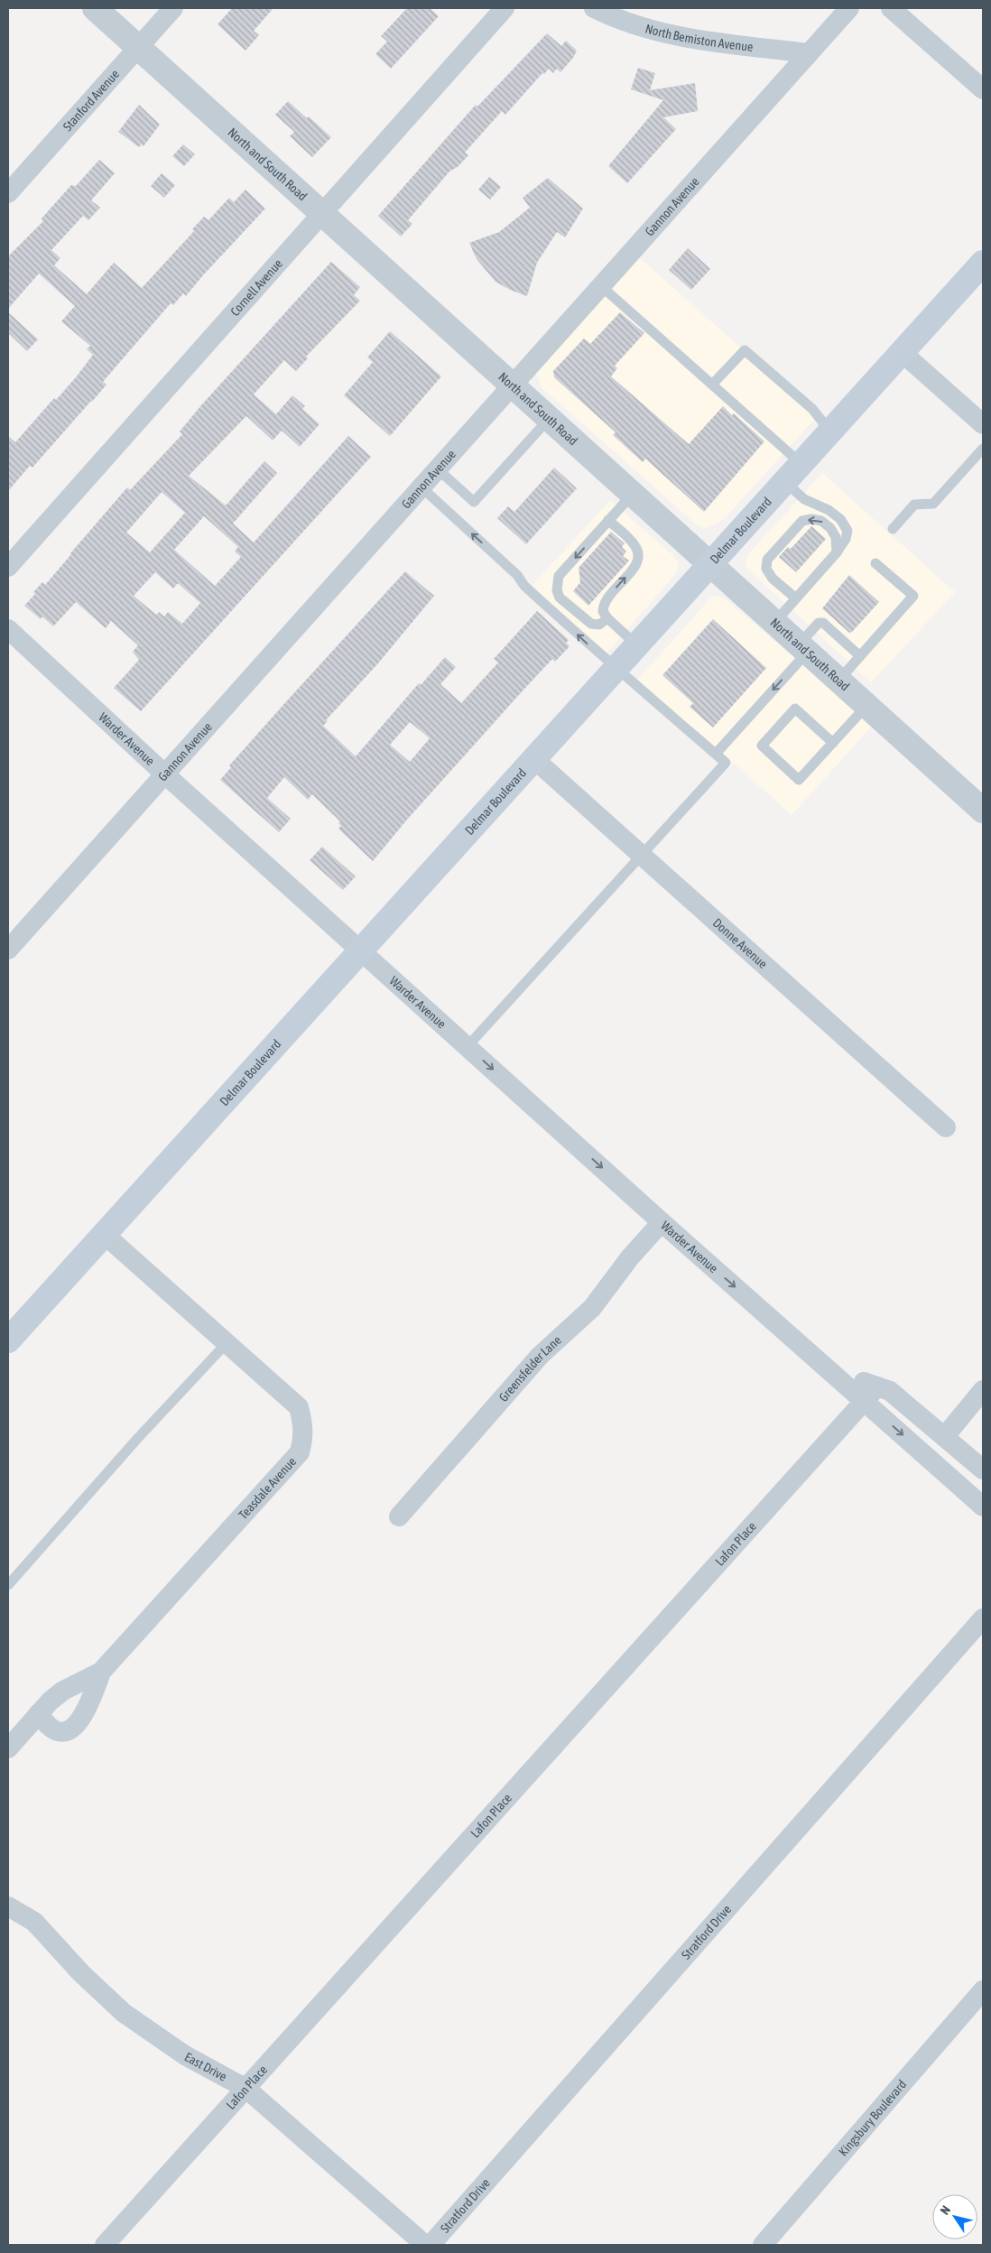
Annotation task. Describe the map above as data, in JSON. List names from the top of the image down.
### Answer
{
  "streets": {
    "main road": ["Delmar Boulevard"],
    "street": [
      "North Bemiston Avenue",
      "Stanford Avenue",
      "North and South Road",
      "Gannon Avenue",
      "Cornell Avenue",
      "Warder Avenue",
      "Donne Avenue",
      "Greensfelder Lane",
      "Teasdale Avenue",
      "Lafon Place",
      "Stratford Drive",
      "East Drive",
      "Kingsbury Boulevard"
    ]
  },
  "crossings": [
    ["North Bemiston Avenue", "Gannon Avenue"],
    ["Stanford Avenue", "North and South Road"],
    ["North and South Road", "Gannon Avenue"],
    ["North and South Road", "Cornell Avenue"],
    ["North and South Road", "Delmar Boulevard"],
    ["Gannon Avenue", "Warder Avenue"],
    ["Delmar Boulevard", "Warder Avenue"],
    ["Delmar Boulevard", "Donne Avenue"],
    ["Delmar Boulevard", "Teasdale Avenue"],
    ["Warder Avenue", "Greensfelder Lane"],
    ["Warder Avenue", "Lafon Place"],
    ["Lafon Place", "East Drive"]
  ],
  "one_way": ["Warder Avenue"],
  "north": "top left"
}
